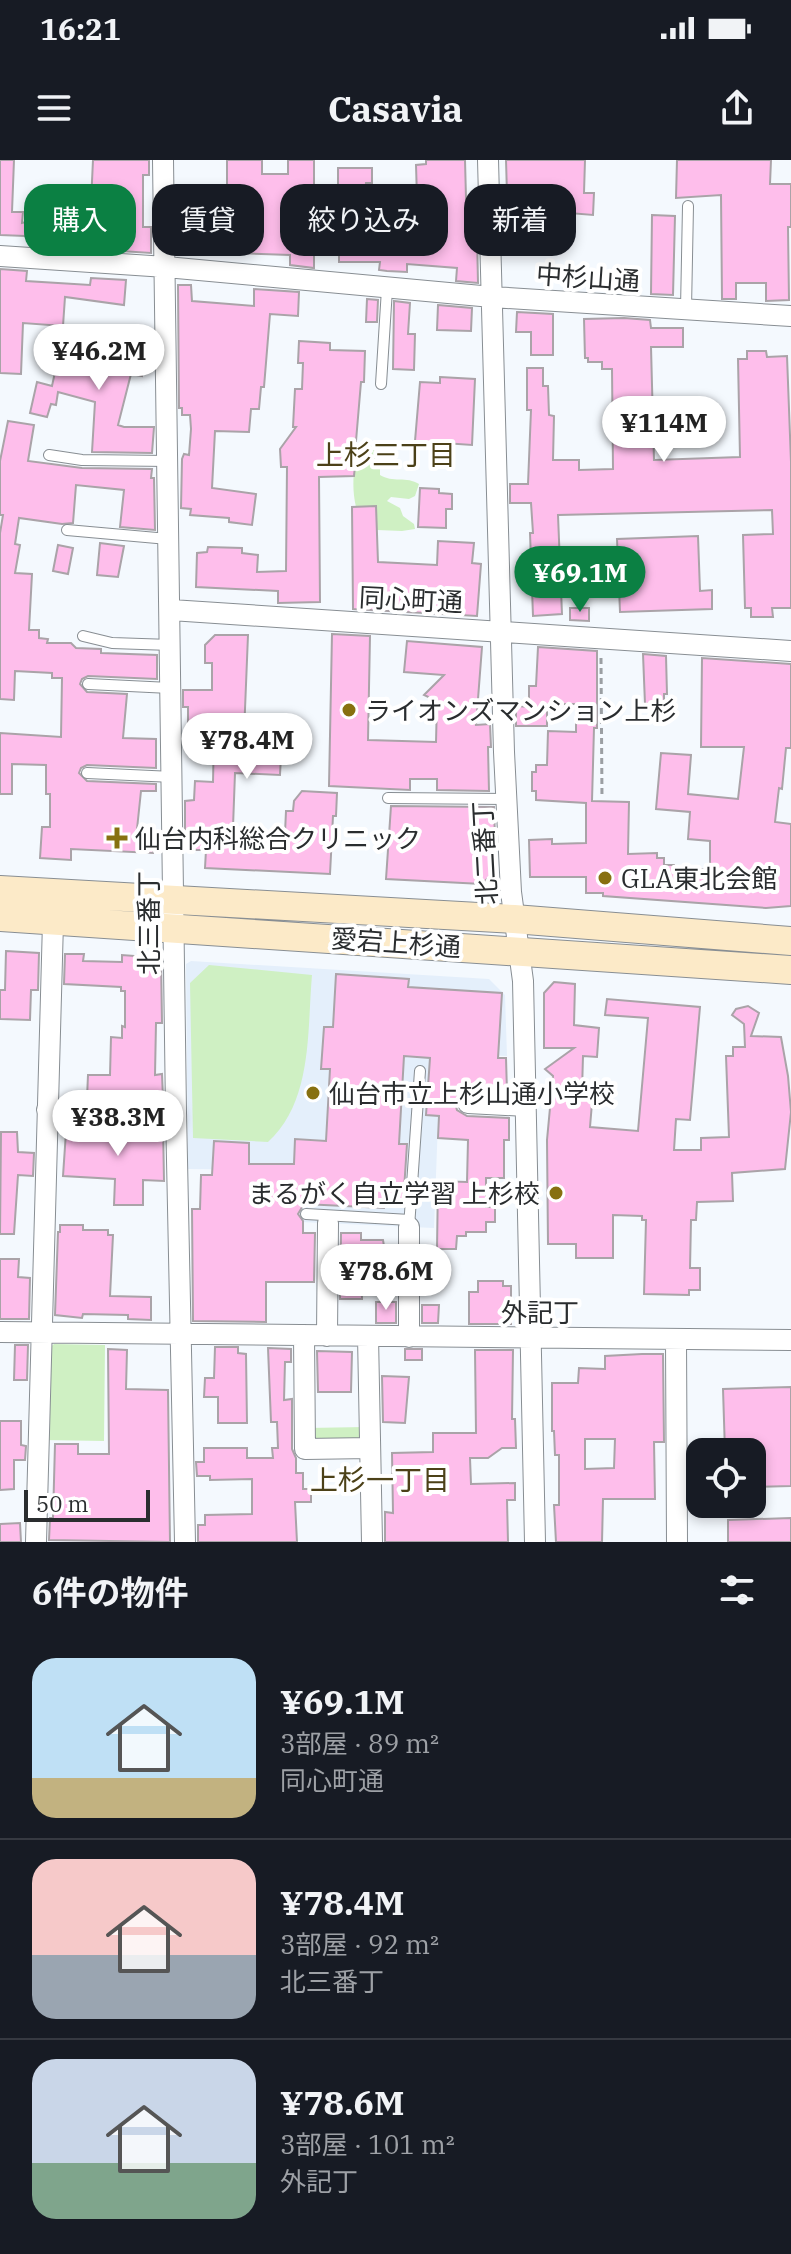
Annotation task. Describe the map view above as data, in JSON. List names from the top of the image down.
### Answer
{
  "streets": {
    "street": [
      "中杉山通",
      "同心町通",
      "北二番丁",
      "北三番丁",
      "愛宕上杉通",
      "外記丁"
    ]
  },
  "crossings": [
    ["中杉山通", "北二番丁"],
    ["中杉山通", "北三番丁"],
    ["同心町通", "北二番丁"],
    ["同心町通", "北三番丁"],
    ["北二番丁", "愛宕上杉通"],
    ["北二番丁", "外記丁"],
    ["北三番丁", "愛宕上杉通"],
    ["北三番丁", "外記丁"]
  ],
  "districts": ["上杉三丁目", "上杉一丁目"],
  "places": {
    "other": [
      "ライオンズマンション上杉",
      "GLA東北会館",
      "仙台市立上杉山通小学校",
      "まるがく自立学習 上杉校"
    ],
    "health": ["仙台内科総合クリニック"]
  },
  "scale_bar": "50 m",
  "page": {
    "status": "16:21",
    "header": "Casavia",
    "chip": [
      "購入",
      "賃貸",
      "絞り込み",
      "新着"
    ],
    "price": [
      "¥46.2M",
      "¥114M",
      "¥69.1M",
      "¥78.4M",
      "¥38.3M",
      "¥78.6M"
    ],
    "scale": "50 m",
    "heading": "6件の物件",
    "list": [
      {
        "name": "¥69.1M",
        "note": "3部屋 · 89 m² · 同心町通"
      },
      {
        "name": "¥78.4M",
        "note": "3部屋 · 92 m² · 北三番丁"
      },
      {
        "name": "¥78.6M",
        "note": "3部屋 · 101 m² · 外記丁"
      }
    ]
  }
}
